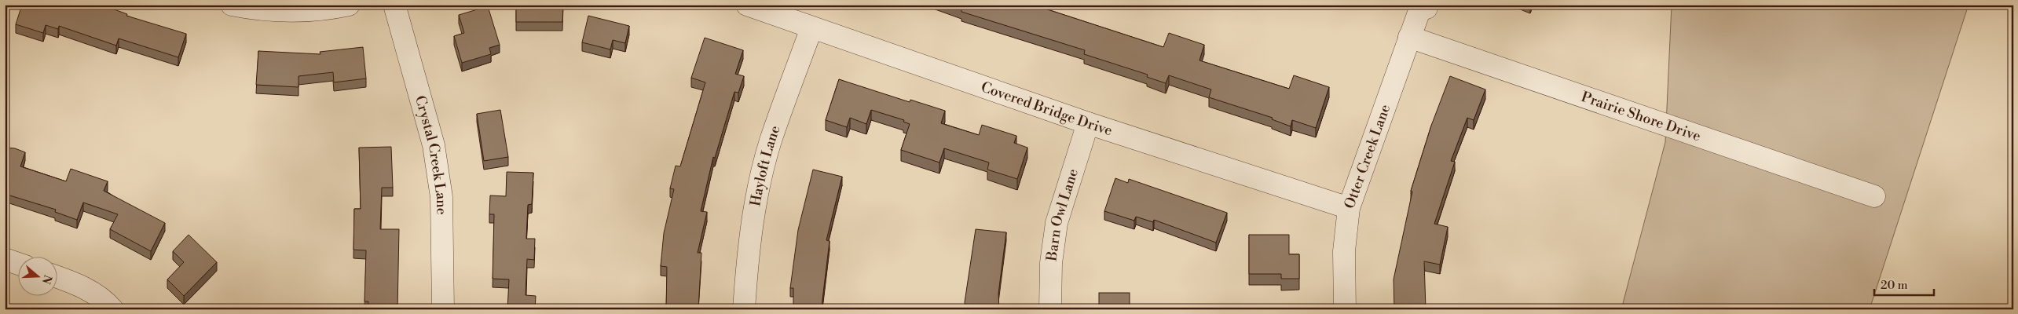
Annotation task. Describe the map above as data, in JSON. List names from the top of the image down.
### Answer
{
  "streets": {
    "street": [
      "Covered Bridge Drive",
      "Prairie Shore Drive",
      "Crystal Creek Lane",
      "Otter Creek Lane",
      "Hayloft Lane",
      "Barn Owl Lane"
    ]
  },
  "crossings": [
    ["Covered Bridge Drive", "Otter Creek Lane"],
    ["Covered Bridge Drive", "Hayloft Lane"],
    ["Covered Bridge Drive", "Barn Owl Lane"],
    ["Prairie Shore Drive", "Otter Creek Lane"]
  ],
  "scale_bar": "20 m",
  "north": "right"
}
